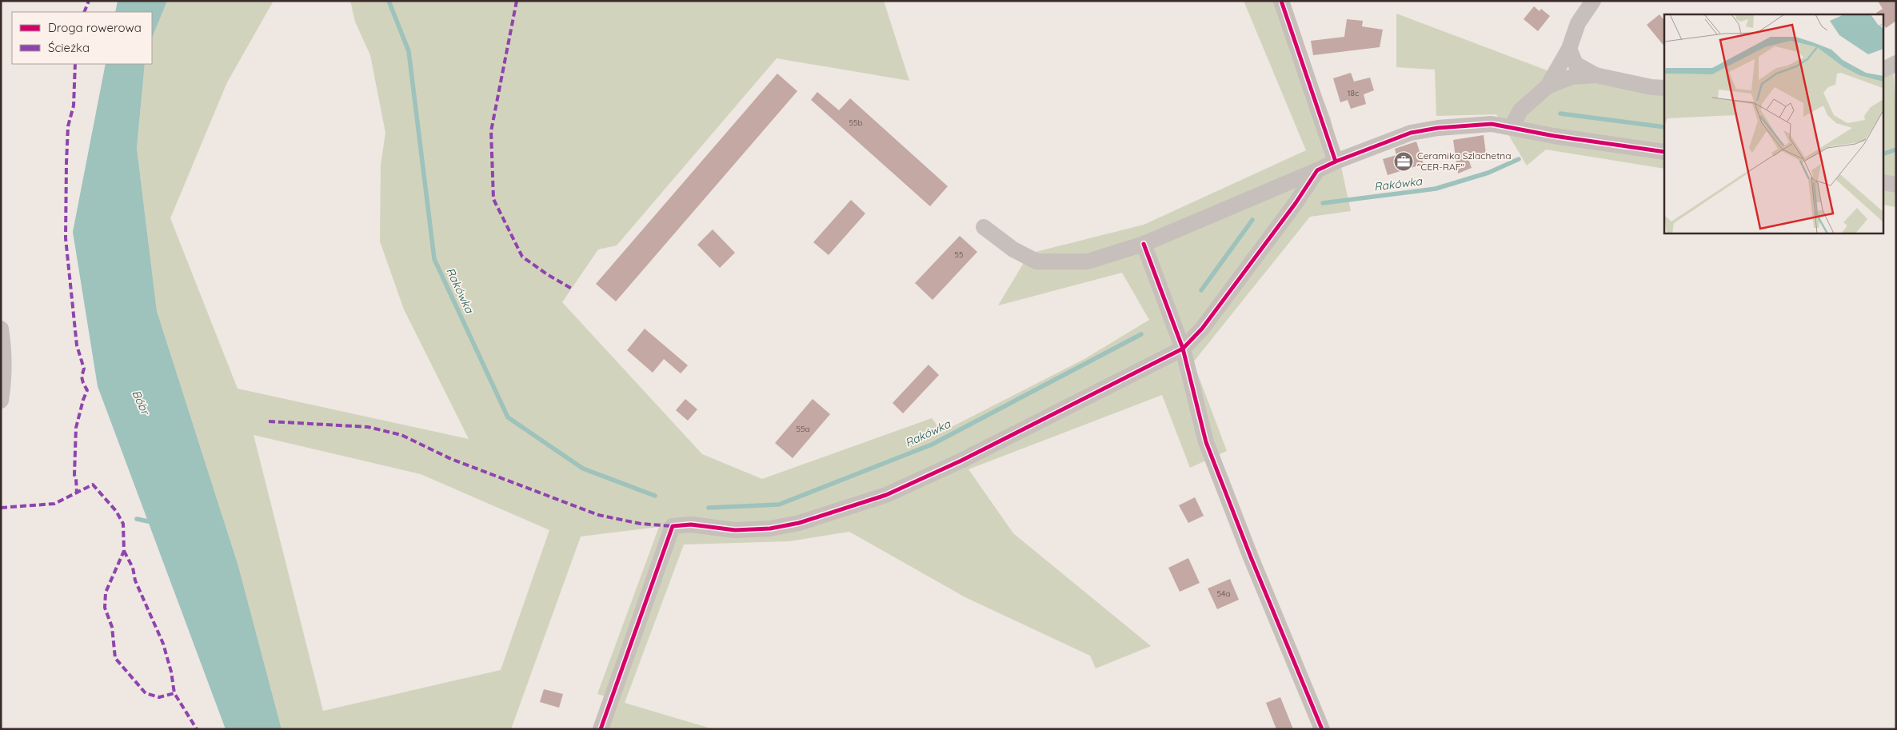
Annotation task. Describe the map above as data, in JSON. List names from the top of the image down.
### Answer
{
  "water": ["Rakówka", "Bóbr"],
  "places": {
    "office": ["Ceramika Szlachetna \"CER-RAF\""]
  },
  "house_numbers": [
    "18c",
    "55b",
    "55",
    "55a",
    "54a"
  ],
  "legend": ["Droga rowerowa", "Ścieżka"]
}
